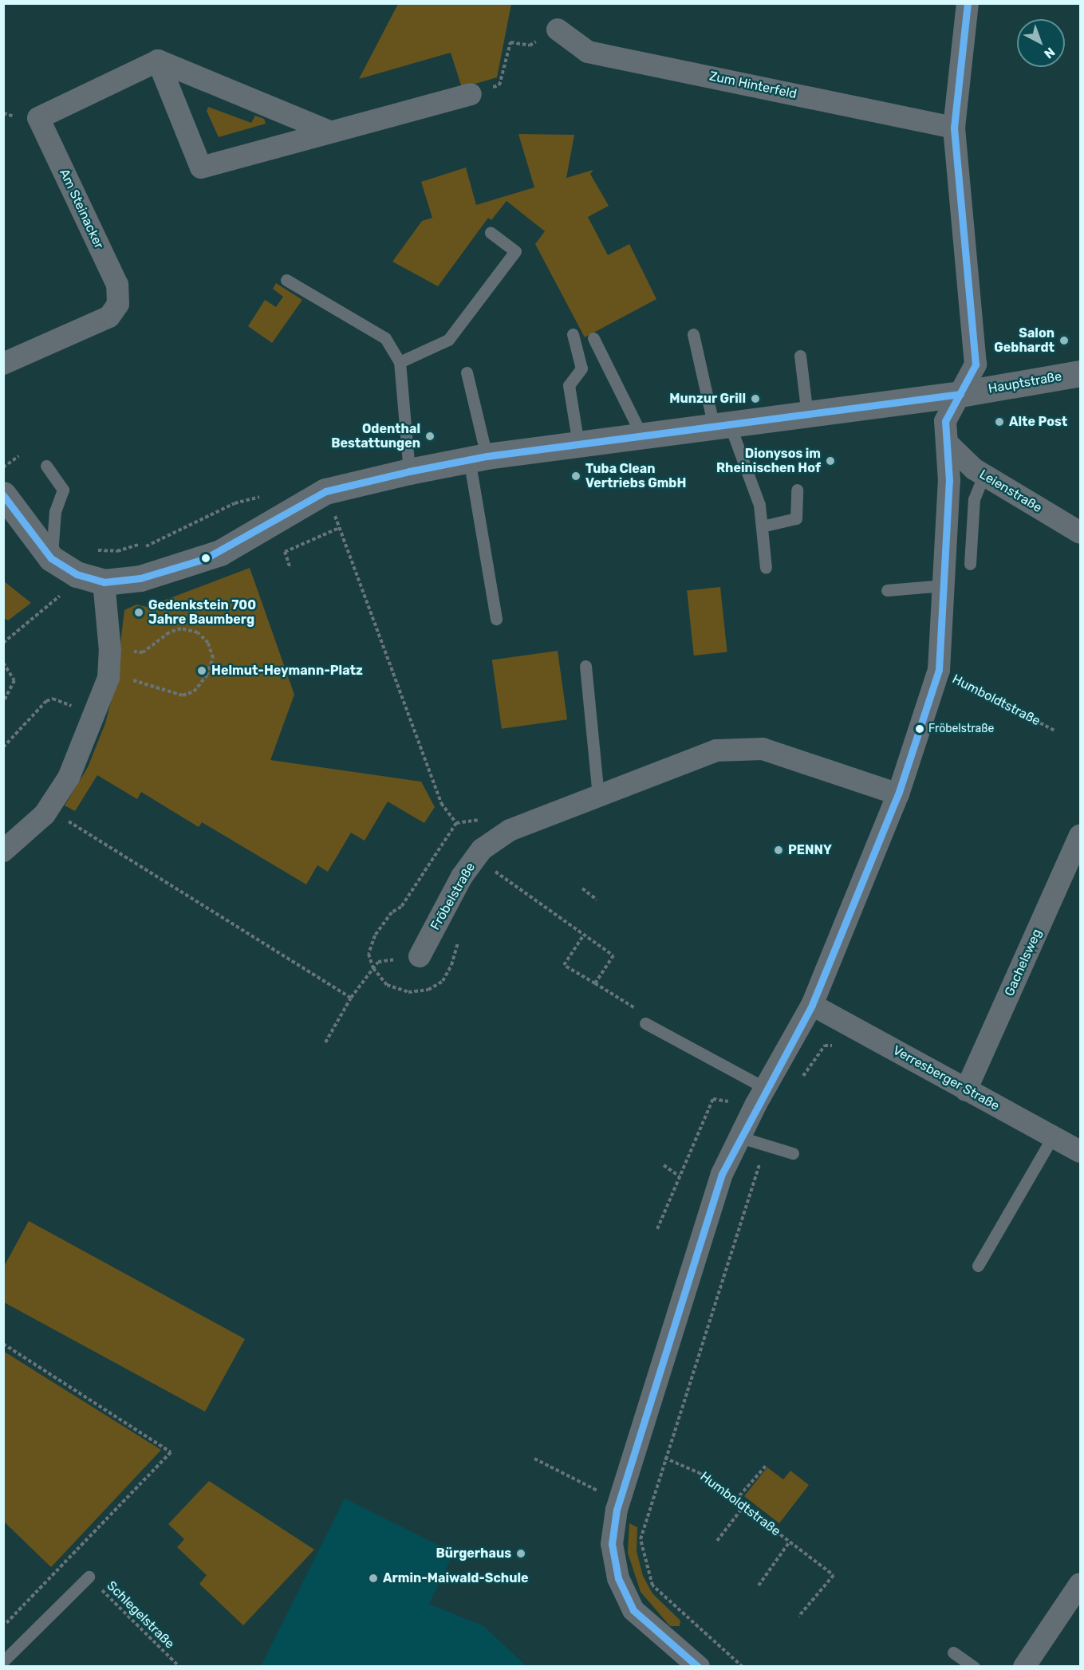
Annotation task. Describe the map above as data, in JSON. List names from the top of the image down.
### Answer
{
  "streets": {
    "street": [
      "Zum Hinterfeld",
      "Am Steinacker",
      "Hauptstraße",
      "Leienstraße",
      "Humboldtstraße",
      "Fröbelstraße",
      "Gachelsweg",
      "Verresberger Straße"
    ],
    "path": ["Schlegelstraße"]
  },
  "crossings": [
    ["Zum Hinterfeld", "Humboldtstraße"],
    ["Hauptstraße", "Humboldtstraße"],
    ["Leienstraße", "Humboldtstraße"],
    ["Humboldtstraße", "Fröbelstraße"],
    ["Humboldtstraße", "Verresberger Straße"],
    ["Gachelsweg", "Verresberger Straße"]
  ],
  "places": [
    "Salon Gebhardt",
    "Munzur Grill",
    "Alte Post",
    "Odenthal Bestattungen",
    "Dionysos im Rheinischen Hof",
    "Tuba Clean Vertriebs GmbH",
    "Gedenkstein 700 Jahre Baumberg",
    "Helmut-Heymann-Platz",
    "Fröbelstraße",
    "PENNY",
    "Bürgerhaus",
    "Armin-Maiwald-Schule"
  ],
  "north": "bottom right"
}
